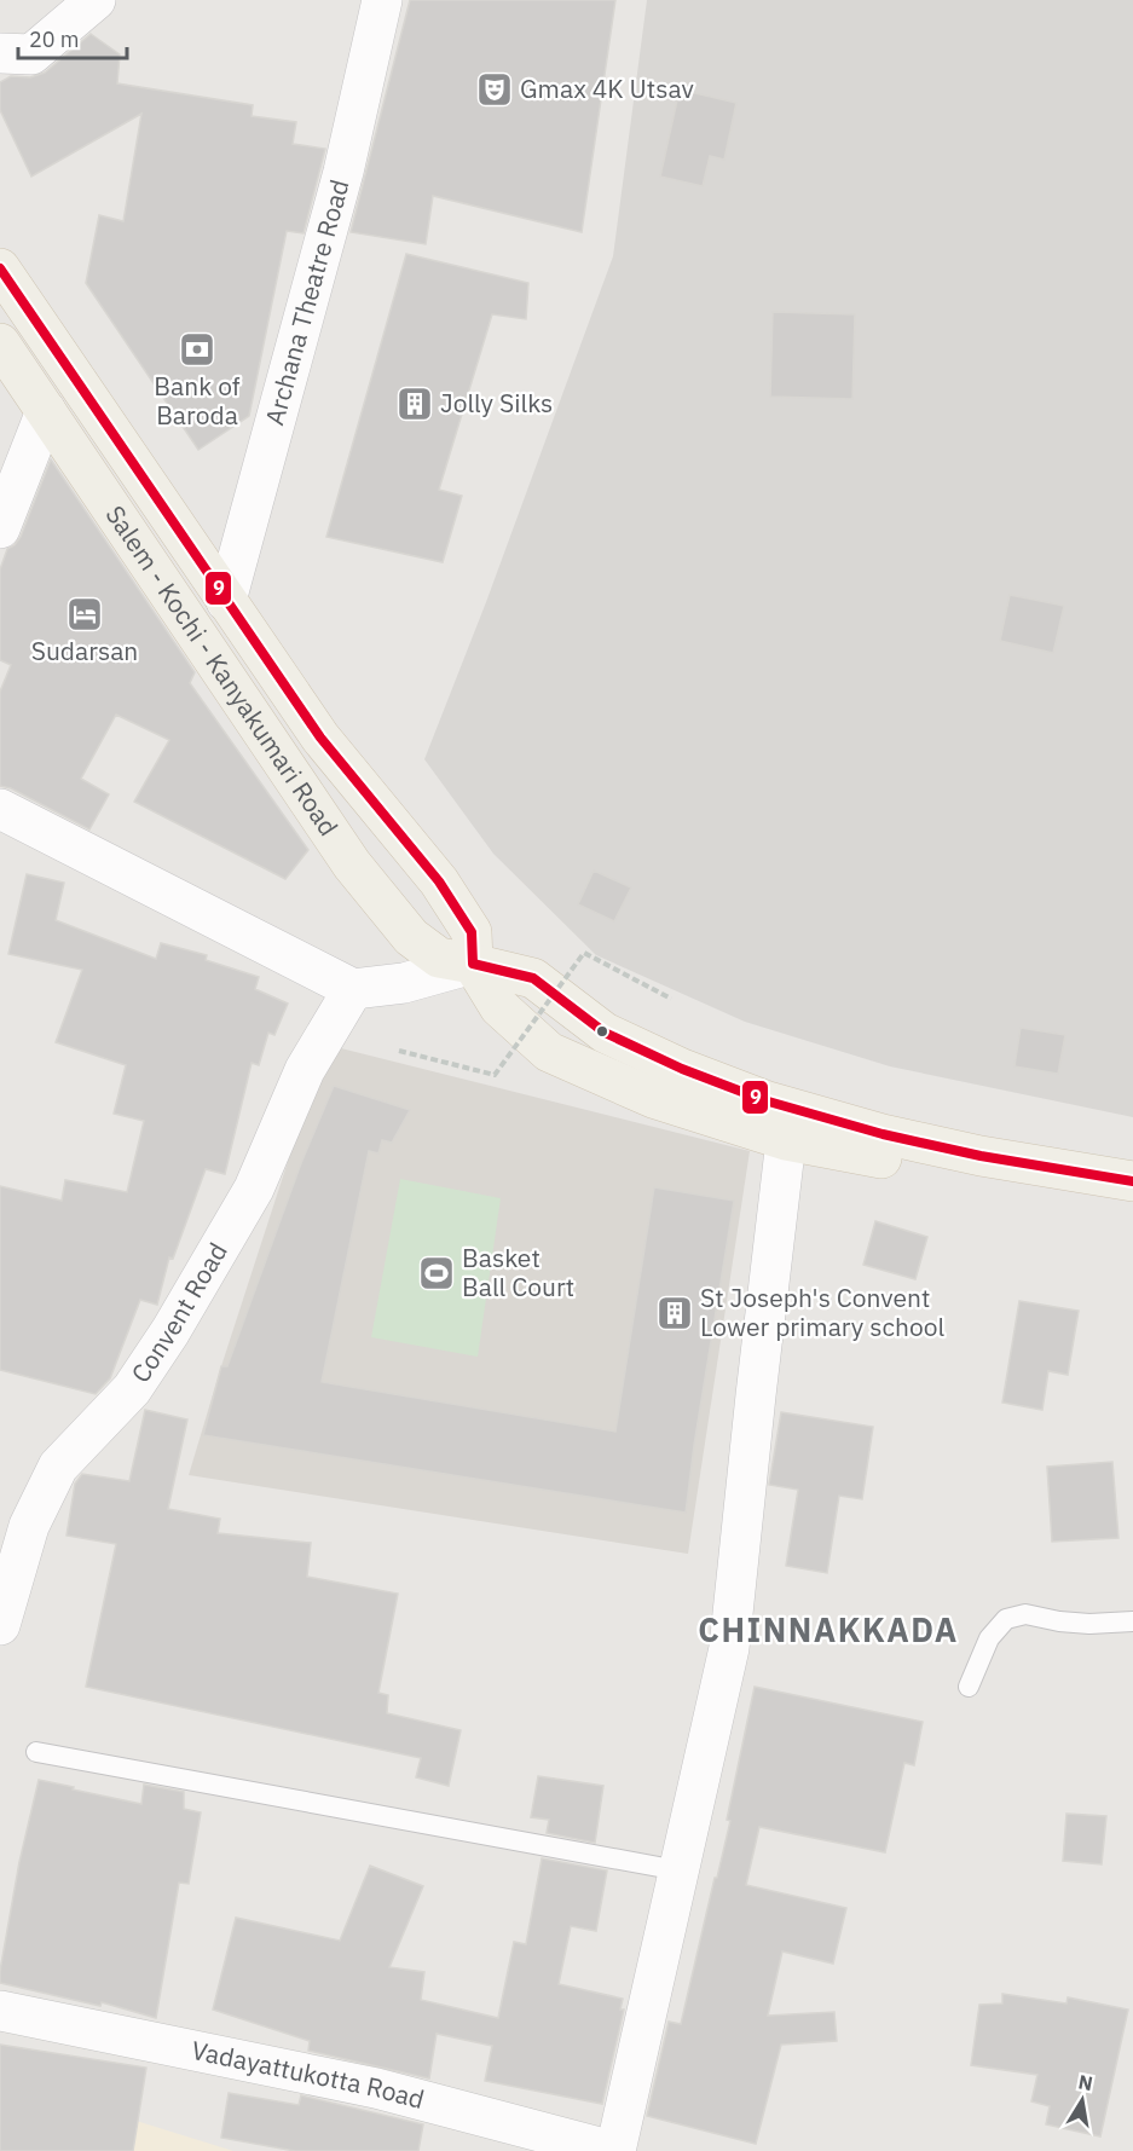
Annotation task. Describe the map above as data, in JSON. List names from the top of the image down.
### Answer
{
  "streets": {
    "main road": ["Salem - Kochi - Kanyakumari Road"],
    "street": ["Archana Theatre Road", "Convent Road", "Vadayattukotta Road"]
  },
  "crossings": [
    ["Archana Theatre Road", "Salem - Kochi - Kanyakumari Road"]
  ],
  "districts": ["CHINNAKKADA"],
  "places": {
    "theatre": ["Gmax 4K Utsav"],
    "bank": ["Bank of Baroda"],
    "building": ["Jolly Silks", "St Joseph's Convent Lower primary school"],
    "hotel": ["Sudarsan"],
    "sports": ["Basket Ball Court"]
  },
  "lines": ["transit line 9"],
  "scale_bar": "20 m",
  "north": "top"
}
